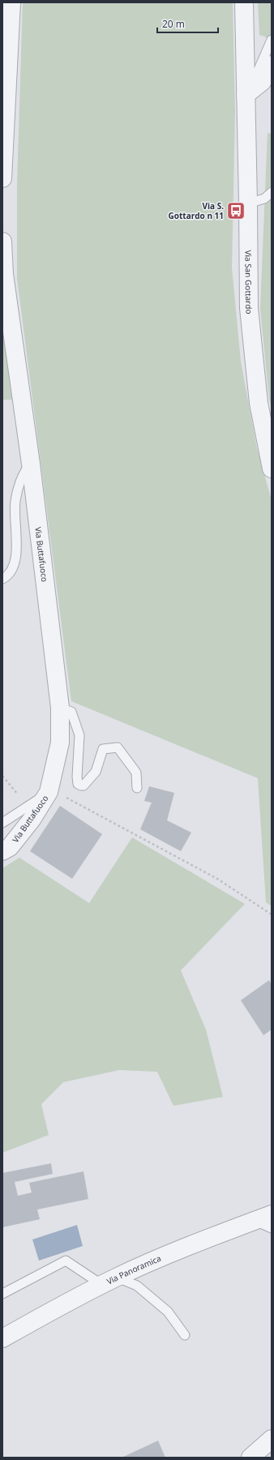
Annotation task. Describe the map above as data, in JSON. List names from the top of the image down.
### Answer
{
  "streets": {
    "street": ["Via San Gottardo", "Via Buttafuoco", "Via Panoramica"]
  },
  "places": {
    "bus stop": ["Via S. Gottardo n 11"]
  },
  "scale_bar": "20 m"
}
